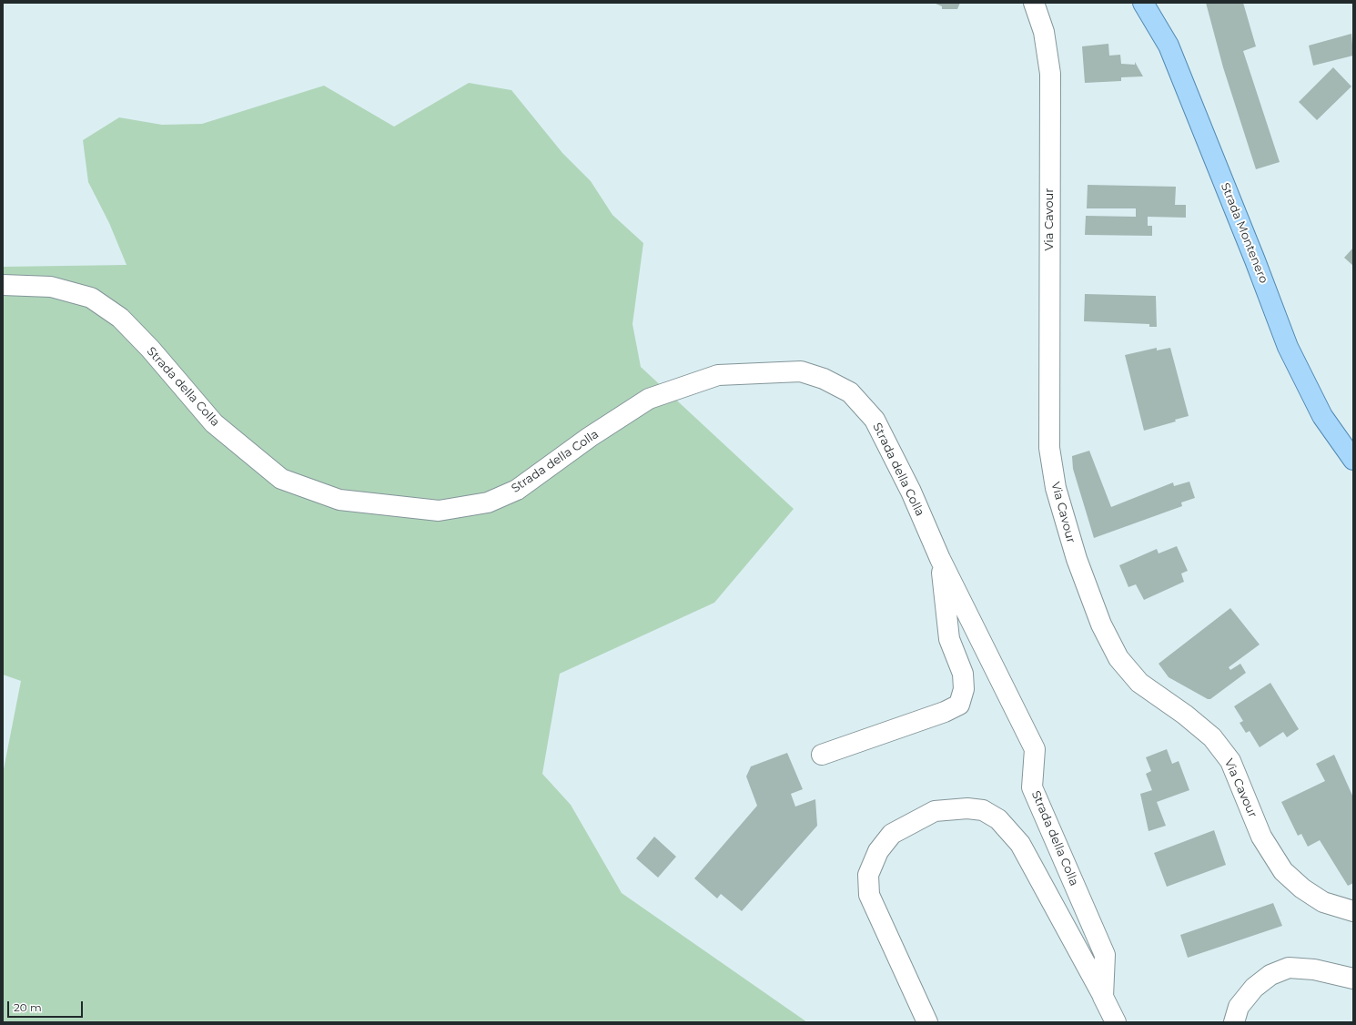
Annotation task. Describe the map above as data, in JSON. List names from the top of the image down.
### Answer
{
  "streets": {
    "main road": ["Strada Montenero"],
    "street": ["Via Cavour", "Strada della Colla"]
  },
  "scale_bar": "20 m"
}
